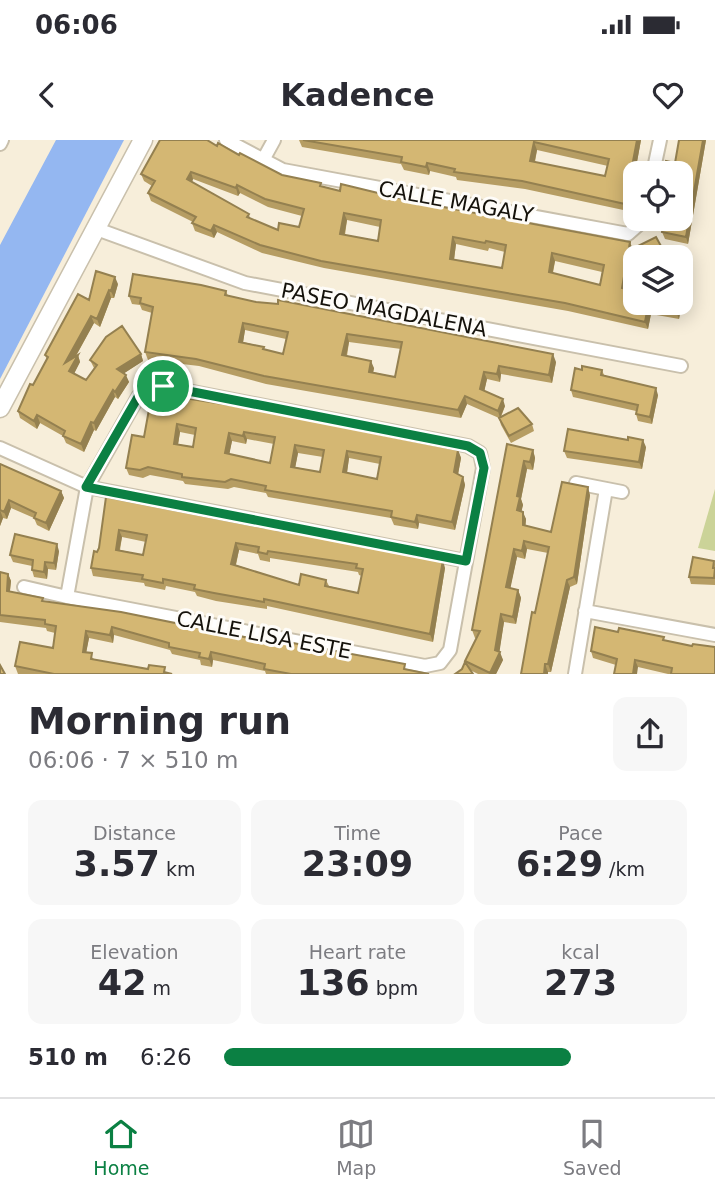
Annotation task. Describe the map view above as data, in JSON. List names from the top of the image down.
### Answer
{
  "streets": {
    "street": ["CALLE MAGALY", "PASEO MAGDALENA", "CALLE LISA ESTE"]
  },
  "page": {
    "status": "06:06",
    "header": "Kadence",
    "heading": ["Morning run", "06:06 · 7 × 510 m"],
    "stats": [
      ["Distance", "3.57 km"],
      ["Time", "23:09"],
      ["Pace", "6:29 /km"],
      ["Elevation", "42 m"],
      ["Heart rate", "136 bpm"],
      ["kcal", "273"]
    ],
    "list": [
      {
        "name": "510 m",
        "note": "6:26"
      }
    ],
    "tabs": ["Home", "Map", "Saved"]
  }
}
